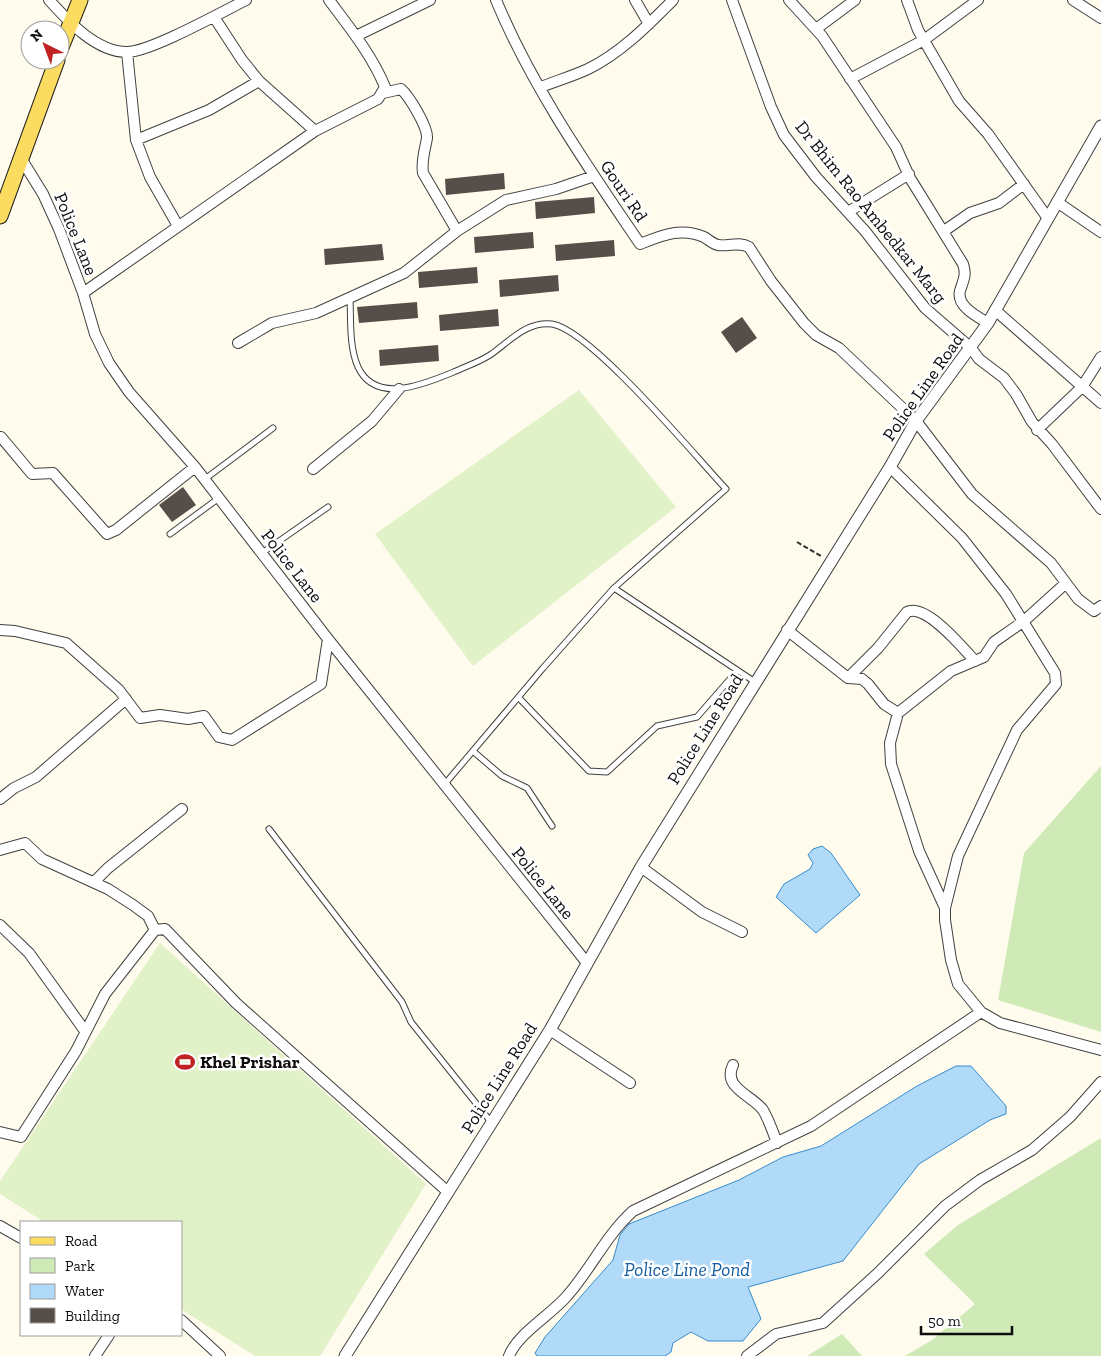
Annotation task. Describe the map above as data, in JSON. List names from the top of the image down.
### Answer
{
  "streets": {
    "street": [
      "Gouri Rd",
      "Dr Bhim Rao Ambedkar Marg",
      "Police Lane",
      "Police Line Road"
    ]
  },
  "crossings": [
    ["Gouri Rd", "Police Line Road"],
    ["Dr Bhim Rao Ambedkar Marg", "Police Line Road"],
    ["Police Lane", "Police Line Road"]
  ],
  "water": ["Police Line Pond"],
  "places": {
    "sports": ["Khel Prishar"]
  },
  "legend": [
    "Road",
    "Park",
    "Water",
    "Building"
  ],
  "scale_bar": "50 m",
  "north": "top left"
}
